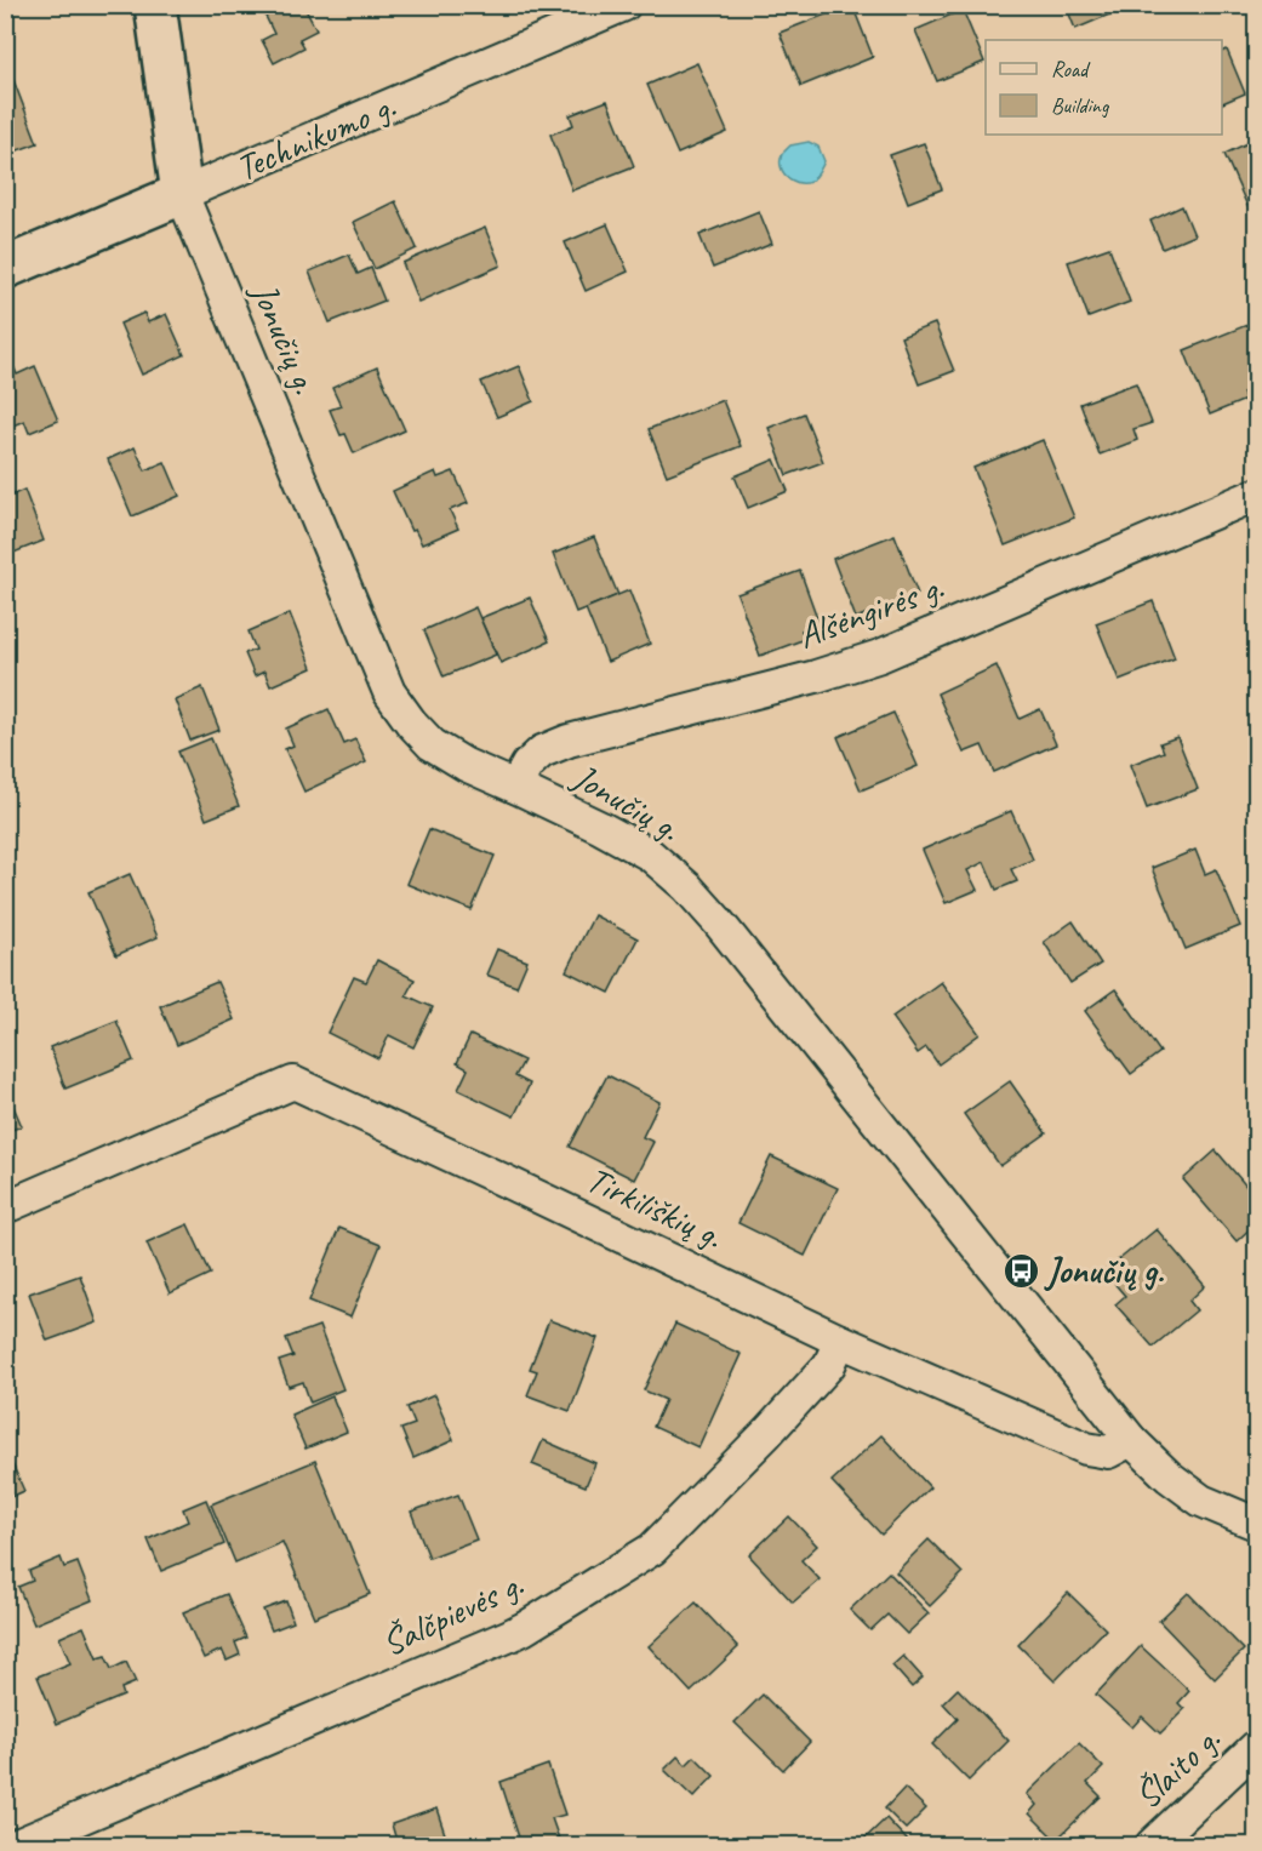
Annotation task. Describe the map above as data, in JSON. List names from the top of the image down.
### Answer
{
  "streets": {
    "street": [
      "Technikumo g.",
      "Jonučių g.",
      "Alšėngirės g.",
      "Tirkiliškių g.",
      "Šalčpievės g.",
      "Šlaito g."
    ]
  },
  "crossings": [
    ["Technikumo g.", "Jonučių g."],
    ["Jonučių g.", "Alšėngirės g."],
    ["Jonučių g.", "Tirkiliškių g."],
    ["Tirkiliškių g.", "Šalčpievės g."]
  ],
  "places": {
    "bus stop": ["Jonučių g."]
  },
  "legend": ["Road", "Building"]
}
